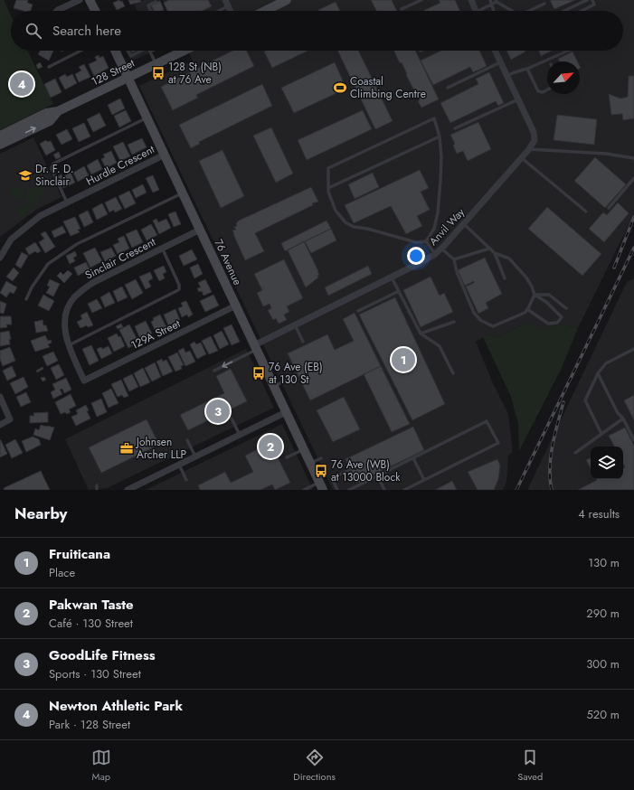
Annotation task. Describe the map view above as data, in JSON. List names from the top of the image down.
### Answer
{
  "streets": {
    "main road": ["128 Street", "76 Avenue"],
    "street": [
      "Hurdle Crescent",
      "Anvil Way",
      "Sinclair Crescent",
      "129A Street"
    ]
  },
  "crossings": [
    ["128 Street", "76 Avenue"],
    ["Hurdle Crescent", "76 Avenue"],
    ["Anvil Way", "76 Avenue"],
    ["Sinclair Crescent", "76 Avenue"],
    ["Sinclair Crescent", "129A Street"],
    ["76 Avenue", "129A Street"]
  ],
  "places": {
    "bus stop": ["128 St (NB) at 76 Ave", "76 Ave (EB) at 130 St", "76 Ave (WB) at 13000 Block"],
    "sports": ["Coastal Climbing Centre"],
    "school or university": ["Dr. F. D. Sinclair"],
    "office": ["Johnsen Archer LLP"]
  },
  "north": "top right",
  "page": {
    "search": "Search here",
    "pins": [
      "4",
      "1",
      "3",
      "2"
    ],
    "heading": ["Nearby", "4 results"],
    "list": [
      {
        "mark": "1",
        "name": "Fruiticana",
        "note": "Place",
        "value": "130 m"
      },
      {
        "mark": "2",
        "name": "Pakwan Taste",
        "note": "Café · 130 Street",
        "value": "290 m"
      },
      {
        "mark": "3",
        "name": "GoodLife Fitness",
        "note": "Sports · 130 Street",
        "value": "300 m"
      },
      {
        "mark": "4",
        "name": "Newton Athletic Park",
        "note": "Park · 128 Street",
        "value": "520 m"
      }
    ],
    "nav": ["Map", "Directions", "Saved"]
  }
}
